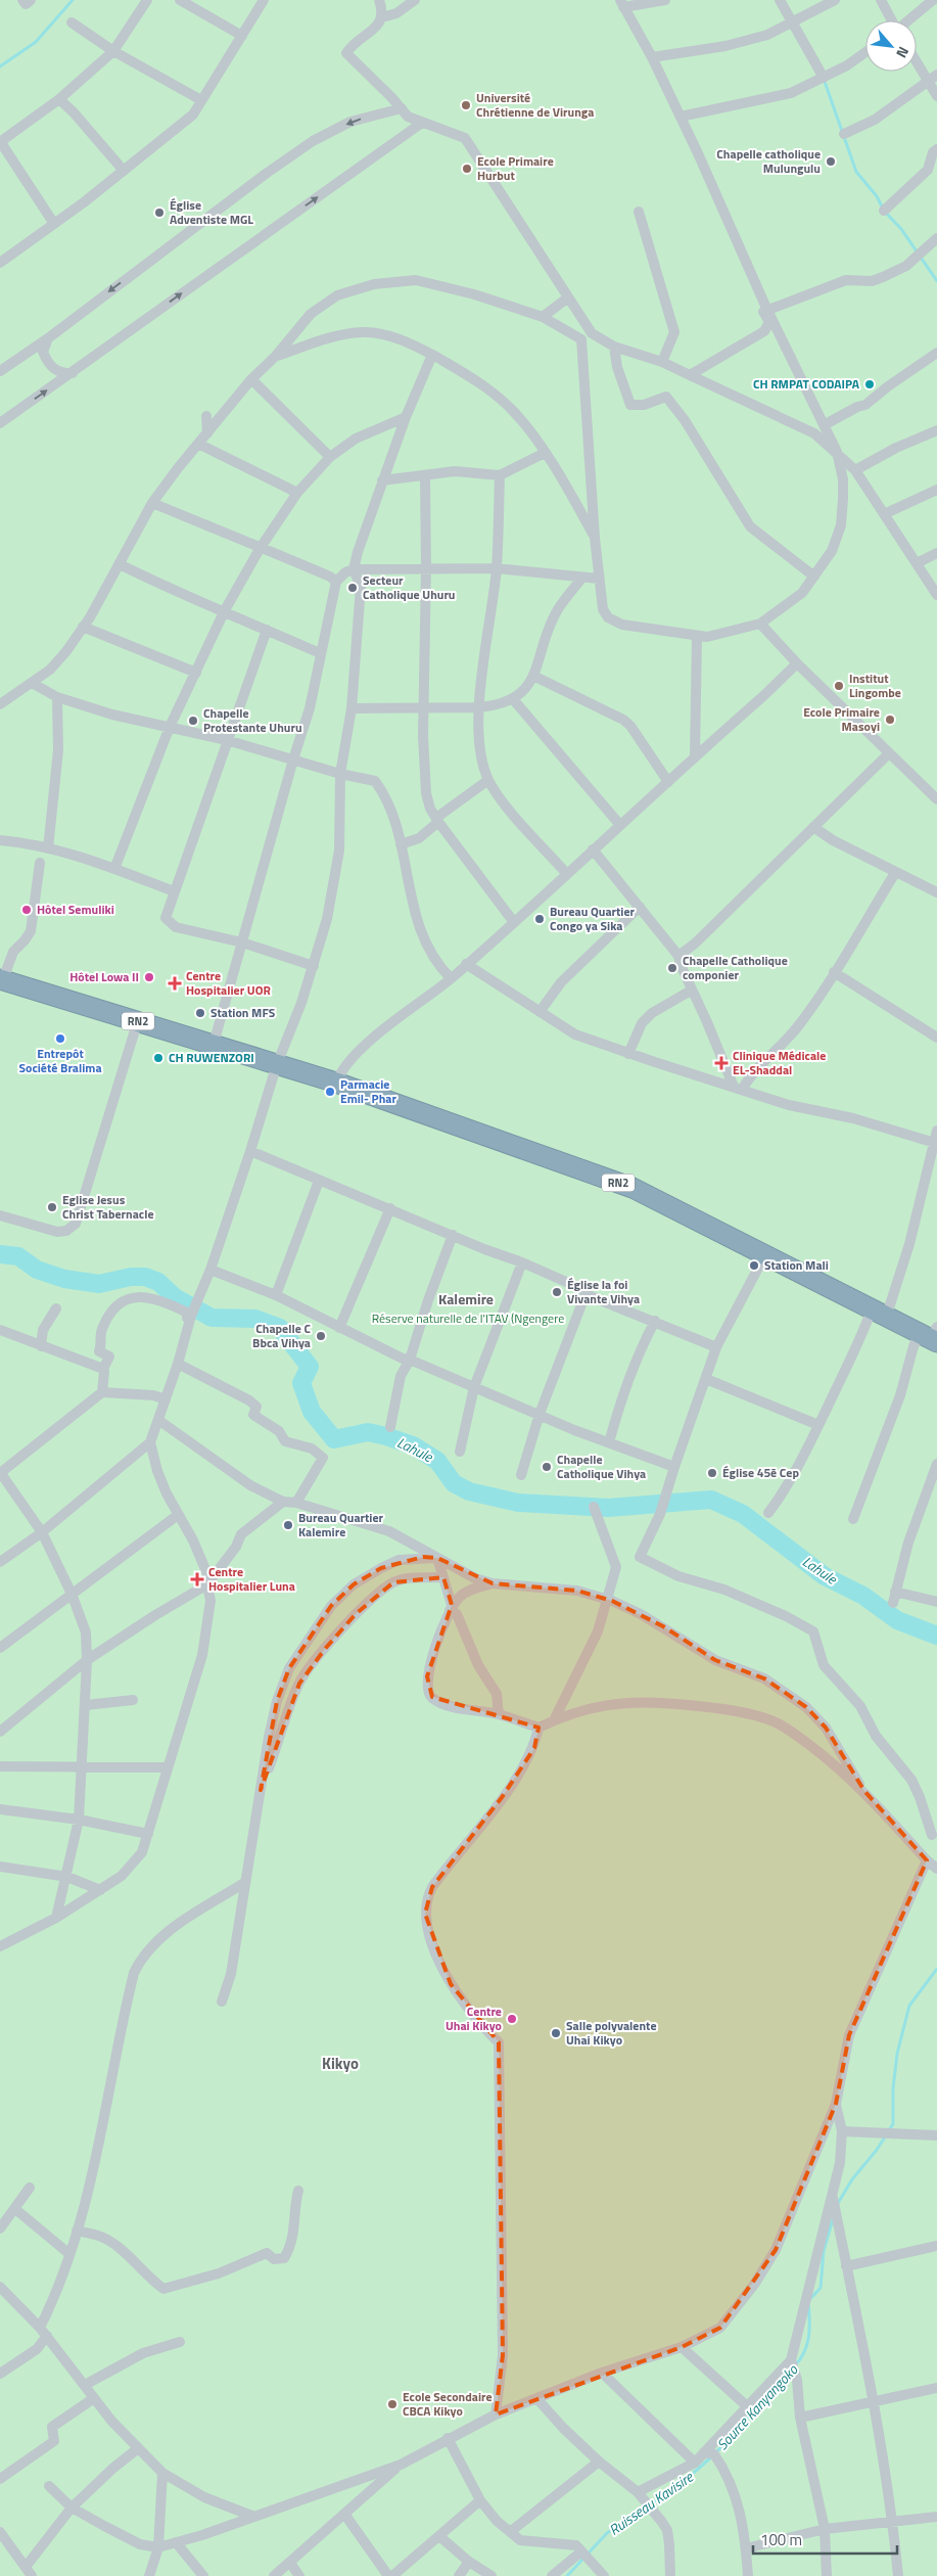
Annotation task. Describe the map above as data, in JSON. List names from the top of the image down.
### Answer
{
  "streets": {
    "highway": ["RN2"]
  },
  "districts": ["Kalemire", "Kikyo"],
  "water": ["Lahule", "Source Kanyangoko", "Ruisseau Kavisire"],
  "parks": ["Réserve naturelle de l'ITAV (Ngengere"],
  "places": {
    "other": [
      "Université Chrétienne de Virunga",
      "Chapelle catholique Mulungulu",
      "Ecole Primaire Hurbut",
      "Église Adventiste MGL",
      "CH RMPAT CODAIPA",
      "Secteur Catholique Uhuru",
      "Institut Lingombe",
      "Ecole Primaire Masoyi",
      "Chapelle Protestante Uhuru",
      "Hôtel Semuliki",
      "Bureau Quartier Congo ya Sika",
      "Chapelle Catholique componier",
      "Hôtel Lowa II",
      "Station MFS",
      "Entrepôt Société Bralima",
      "CH RUWENZORI",
      "Parmacie Emil- Phar",
      "Eglise Jesus Christ Tabernacle",
      "Station Mali",
      "Église la foi Vivante Vihya",
      "Chapelle C Bbca Vihya",
      "Chapelle Catholique Vihya",
      "Église 45ē Cep",
      "Bureau Quartier Kalemire",
      "Centre Uhai Kikyo",
      "Salle polyvalente Uhai Kikyo",
      "Ecole Secondaire CBCA Kikyo"
    ],
    "health": ["Centre Hospitalier UOR", "Clinique Médicale EL-Shaddal", "Centre Hospitalier Luna"]
  },
  "scale_bar": "100 m",
  "north": "bottom right"
}
